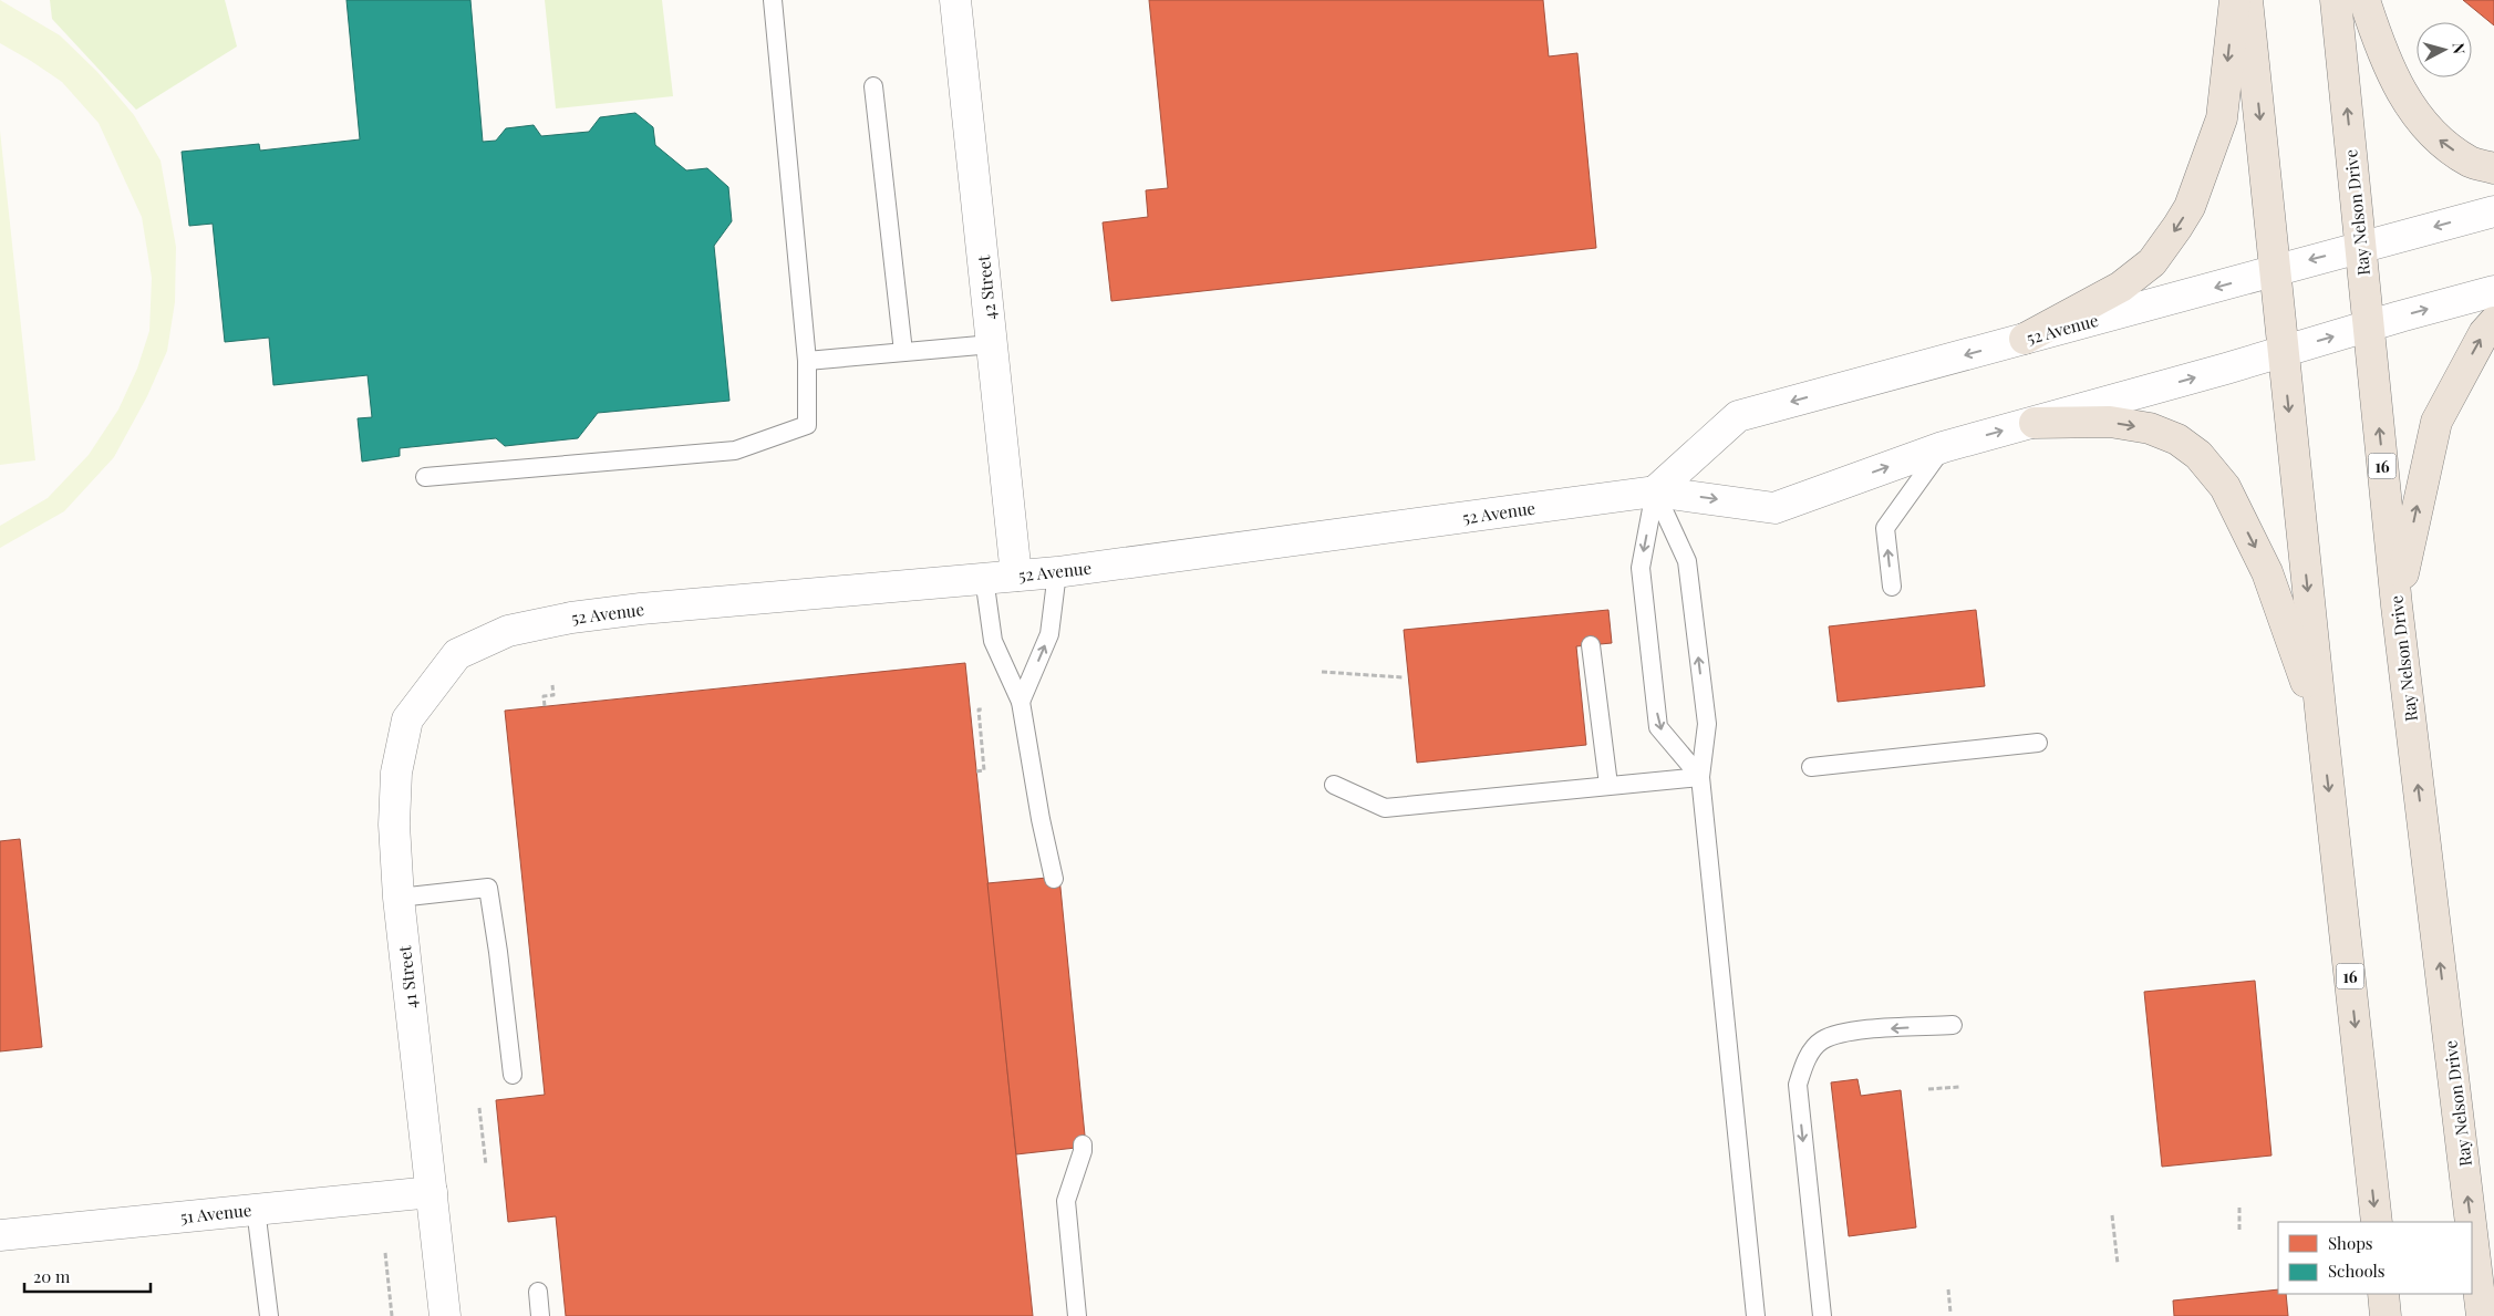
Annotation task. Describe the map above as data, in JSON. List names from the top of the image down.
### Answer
{
  "streets": {
    "highway": ["Ray Nelson Drive", "16"],
    "street": [
      "42 Street",
      "52 Avenue",
      "41 Street",
      "51 Avenue"
    ]
  },
  "crossings": [
    ["Ray Nelson Drive", "52 Avenue"],
    ["42 Street", "52 Avenue"],
    ["52 Avenue", "16"],
    ["52 Avenue", "41 Street"],
    ["41 Street", "51 Avenue"]
  ],
  "legend": ["Shops", "Schools"],
  "scale_bar": "20 m",
  "north": "right"
}
